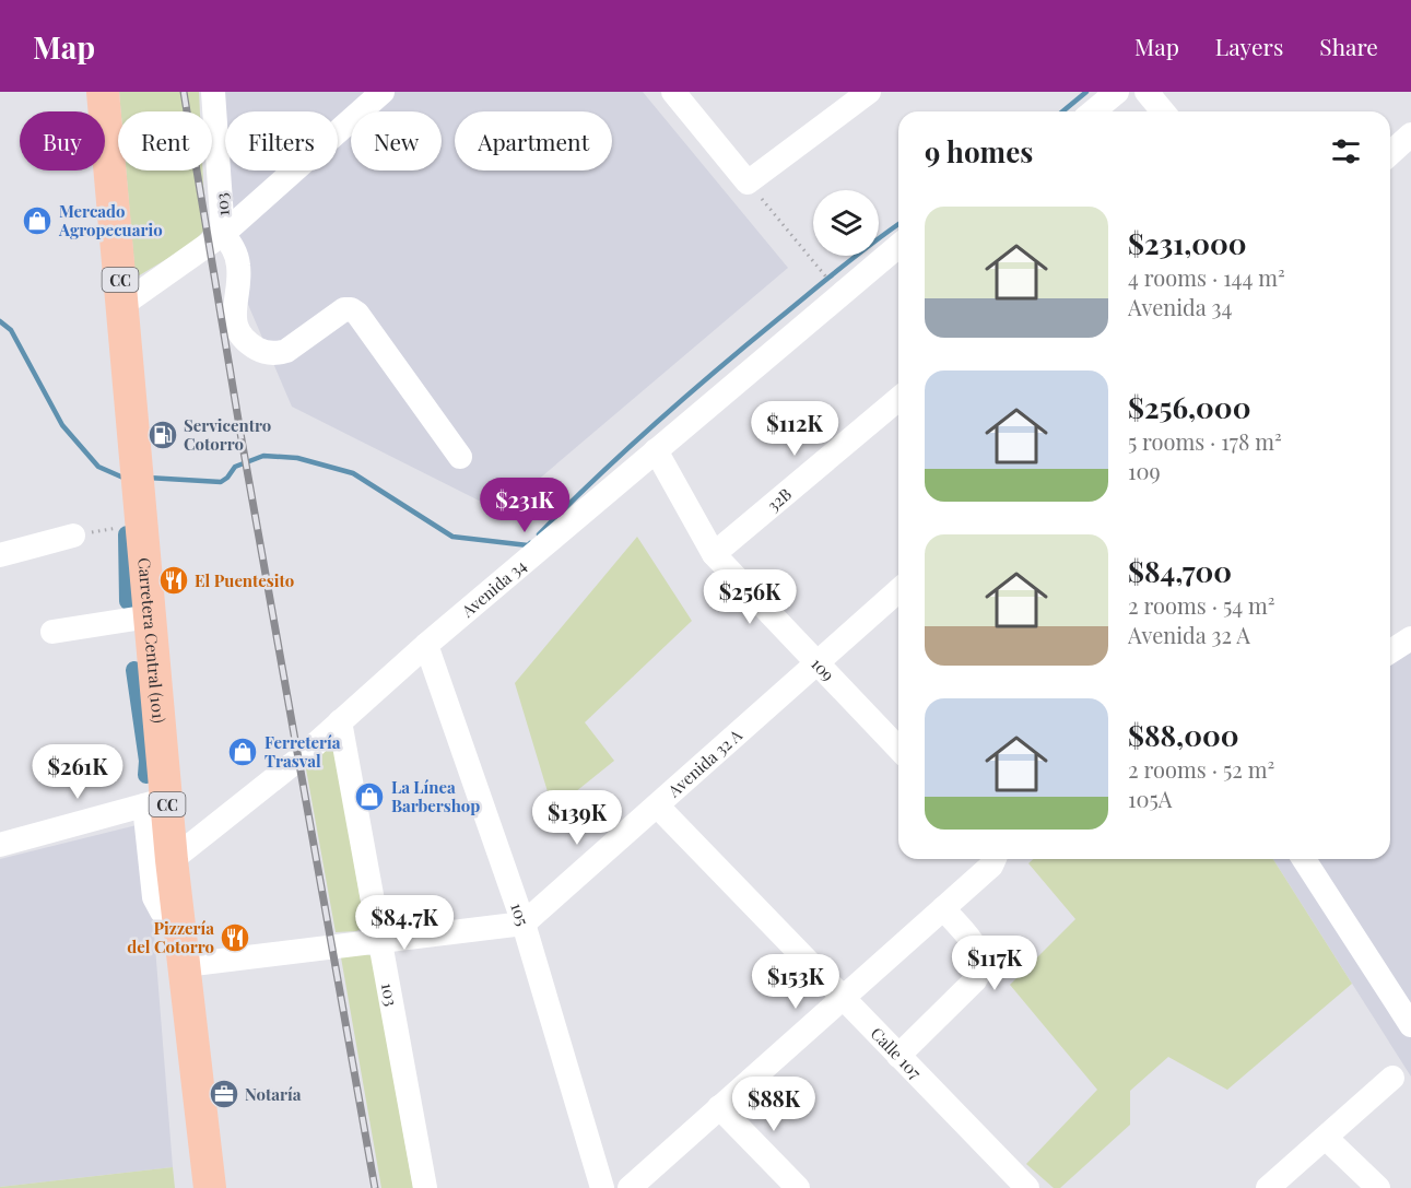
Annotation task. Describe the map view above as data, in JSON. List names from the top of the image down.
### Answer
{
  "streets": {
    "main road": ["CC", "Carretera Central (101)"],
    "street": [
      "103",
      "32B",
      "Avenida 34",
      "109",
      "Avenida 32 A",
      "105",
      "Calle 107"
    ]
  },
  "crossings": [
    ["103", "Avenida 34"],
    ["103", "Carretera Central (101)"],
    ["32B", "109"],
    ["Avenida 34", "Carretera Central (101)"],
    ["Avenida 34", "109"],
    ["Avenida 34", "105"],
    ["109", "Avenida 32 A"],
    ["Avenida 32 A", "105"],
    ["Avenida 32 A", "Calle 107"]
  ],
  "places": {
    "shop": ["Mercado Agropecuario", "Ferretería Trasval", "La Línea Barbershop"],
    "fuel station": ["Servicentro Cotorro"],
    "restaurant": ["El Puentesito", "Pizzería del Cotorro"],
    "office": ["Notaría"]
  },
  "page": {
    "header": "Map",
    "nav": ["Map", "Layers", "Share"],
    "chip": [
      "Buy",
      "Rent",
      "Filters",
      "New",
      "Apartment"
    ],
    "heading": "9 homes",
    "list": [
      {
        "name": "$231,000",
        "note": "4 rooms · 144 m² · Avenida 34"
      },
      {
        "name": "$256,000",
        "note": "5 rooms · 178 m² · 109"
      },
      {
        "name": "$84,700",
        "note": "2 rooms · 54 m² · Avenida 32 A"
      },
      {
        "name": "$88,000",
        "note": "2 rooms · 52 m² · 105A"
      }
    ],
    "price": [
      "$112K",
      "$231K",
      "$256K",
      "$261K",
      "$139K",
      "$84.7K",
      "$117K",
      "$153K",
      "$88K"
    ]
  }
}
